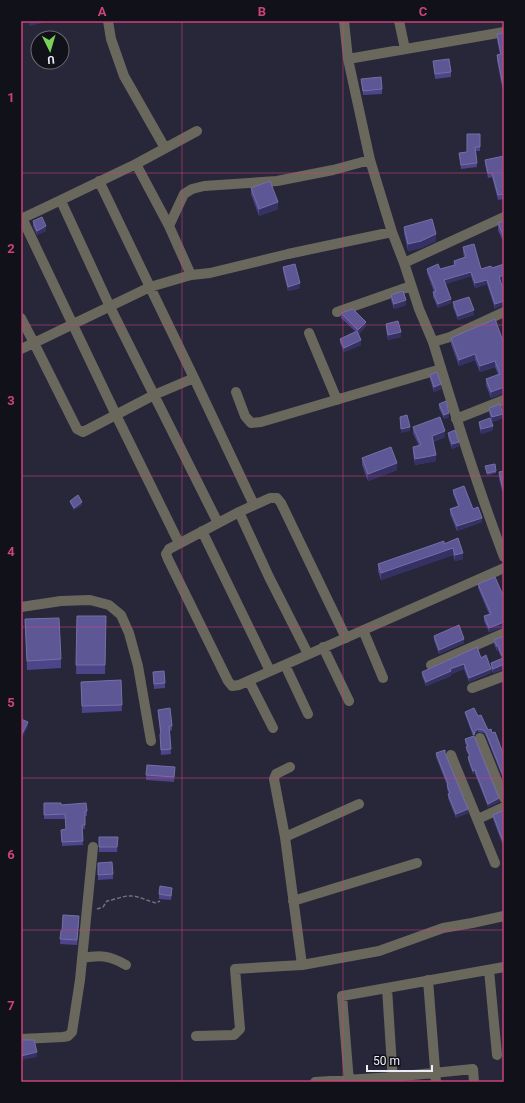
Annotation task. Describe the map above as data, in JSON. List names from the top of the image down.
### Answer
{
  "scale_bar": "50 m",
  "north": "bottom",
  "grid": {
    "columns": ["A", "B", "C"],
    "rows": [
      "1",
      "2",
      "3",
      "4",
      "5",
      "6",
      "7"
    ]
  }
}
